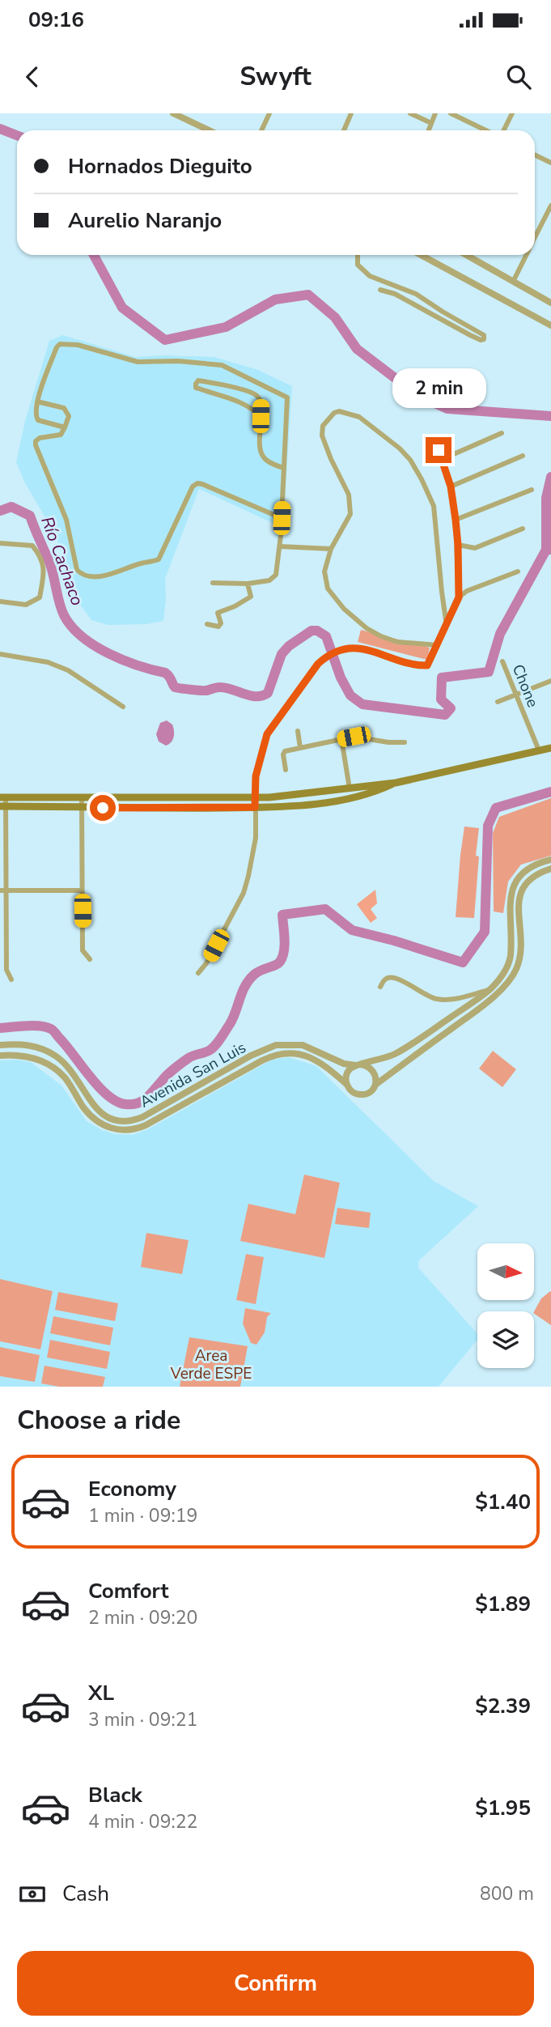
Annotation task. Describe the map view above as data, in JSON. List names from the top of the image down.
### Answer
{
  "streets": {
    "street": ["Chone", "Avenida San Luis"]
  },
  "water": ["Río Cachaco"],
  "parks": ["Area Verde ESPE"],
  "north": "right",
  "page": {
    "status": "09:16",
    "header": "Swyft",
    "banner": ["Hornados Dieguito", "Aurelio Naranjo"],
    "bubble": "2 min",
    "heading": "Choose a ride",
    "list": [
      {
        "name": "Economy",
        "note": "1 min · 09:19",
        "value": "$1.40"
      },
      {
        "name": "Comfort",
        "note": "2 min · 09:20",
        "value": "$1.89"
      },
      {
        "name": "XL",
        "note": "3 min · 09:21",
        "value": "$2.39"
      },
      {
        "name": "Black",
        "note": "4 min · 09:22",
        "value": "$1.95"
      }
    ],
    "pay": ["Cash", "800 m"],
    "buttons": "Confirm"
  }
}
